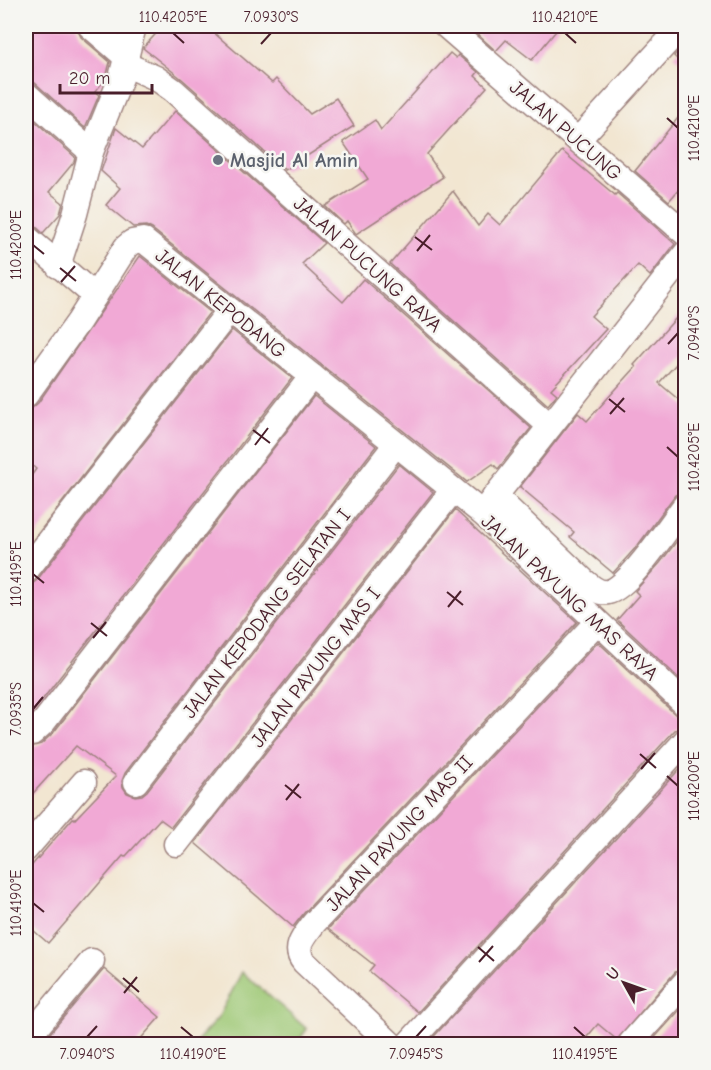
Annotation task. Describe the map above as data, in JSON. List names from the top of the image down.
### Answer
{
  "streets": {
    "street": [
      "JALAN PUCUNG",
      "JALAN PUCUNG RAYA",
      "JALAN KEPODANG",
      "JALAN PAYUNG MAS RAYA",
      "JALAN KEPODANG SELATAN I",
      "JALAN PAYUNG MAS I",
      "JALAN PAYUNG MAS II"
    ]
  },
  "crossings": [
    ["JALAN KEPODANG", "JALAN PAYUNG MAS RAYA"],
    ["JALAN KEPODANG", "JALAN KEPODANG SELATAN I"],
    ["JALAN KEPODANG", "JALAN PAYUNG MAS I"],
    ["JALAN PAYUNG MAS RAYA", "JALAN PAYUNG MAS I"],
    ["JALAN PAYUNG MAS RAYA", "JALAN PAYUNG MAS II"]
  ],
  "places": ["Masjid Al Amin"],
  "scale_bar": "20 m",
  "north": "top left",
  "coordinates": [
    "110.4205°E",
    "7.0930°S",
    "110.4210°E",
    "110.4200°E",
    "7.0940°S",
    "110.4195°E",
    "7.0935°S",
    "110.4190°E",
    "7.0945°S"
  ]
}
